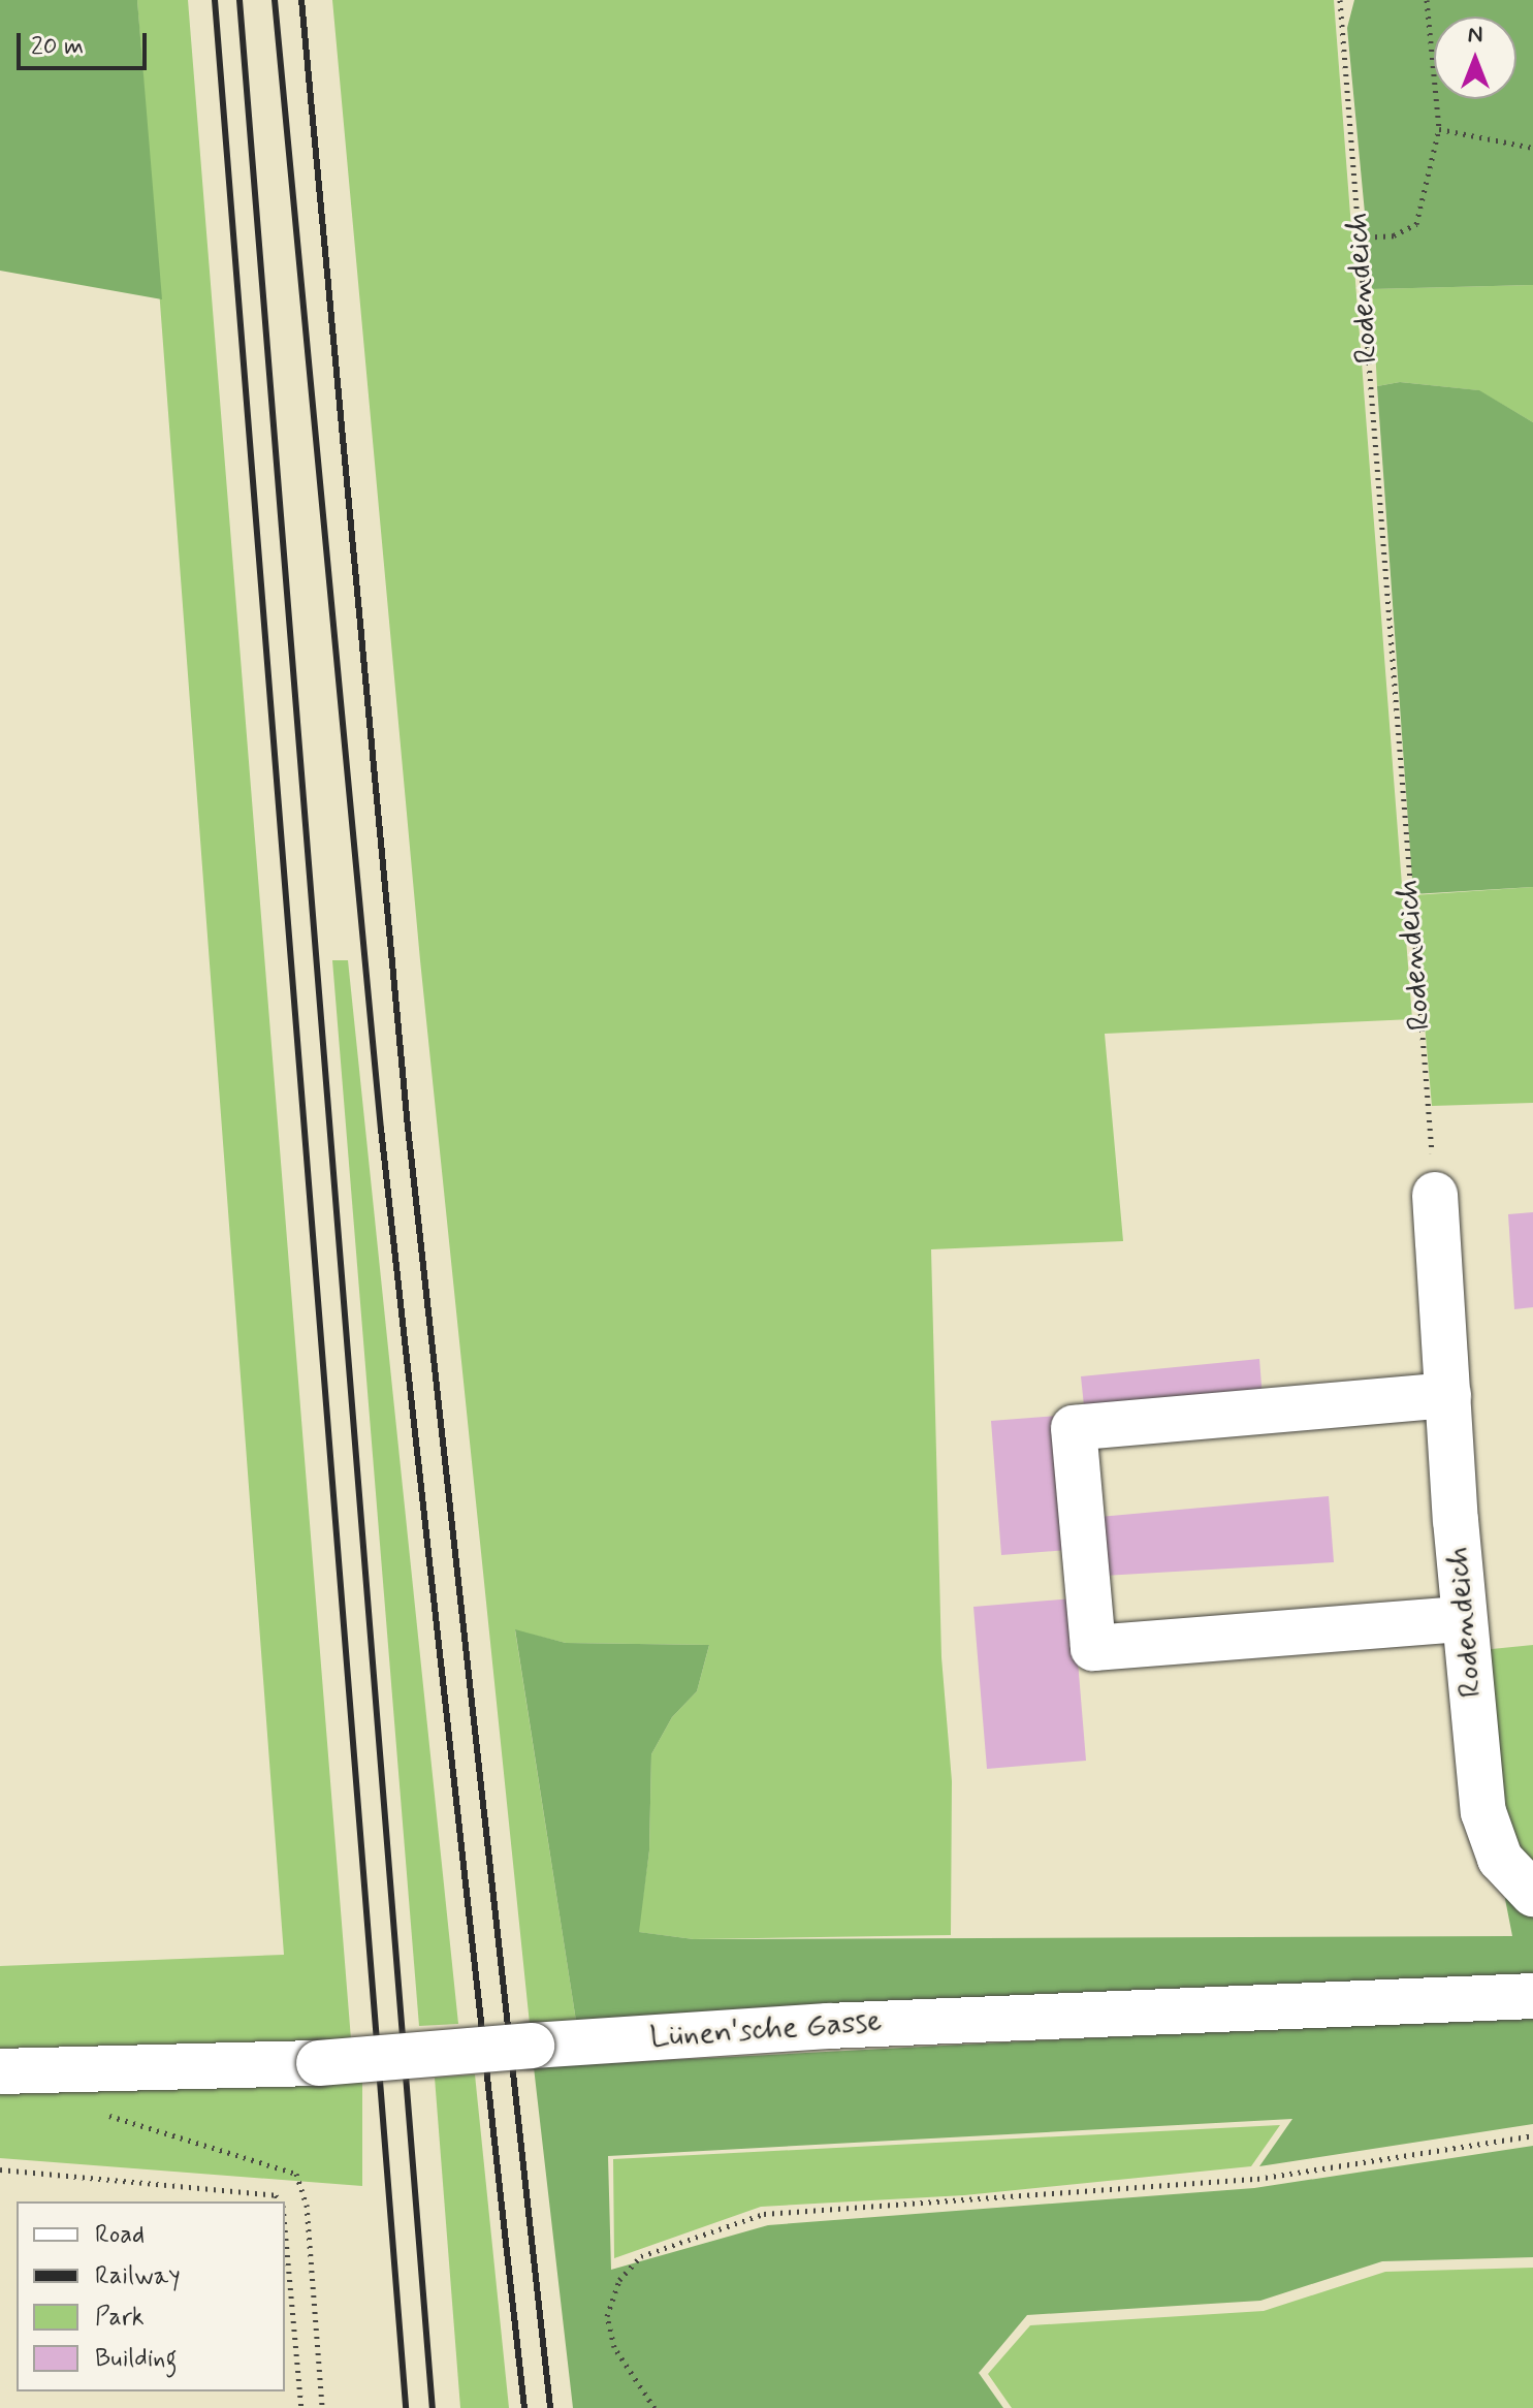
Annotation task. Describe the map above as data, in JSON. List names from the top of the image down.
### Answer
{
  "streets": {
    "street": ["Rodendeich", "Lünen'sche Gasse"]
  },
  "legend": [
    "Road",
    "Railway",
    "Park",
    "Building"
  ],
  "scale_bar": "20 m",
  "north": "top"
}
